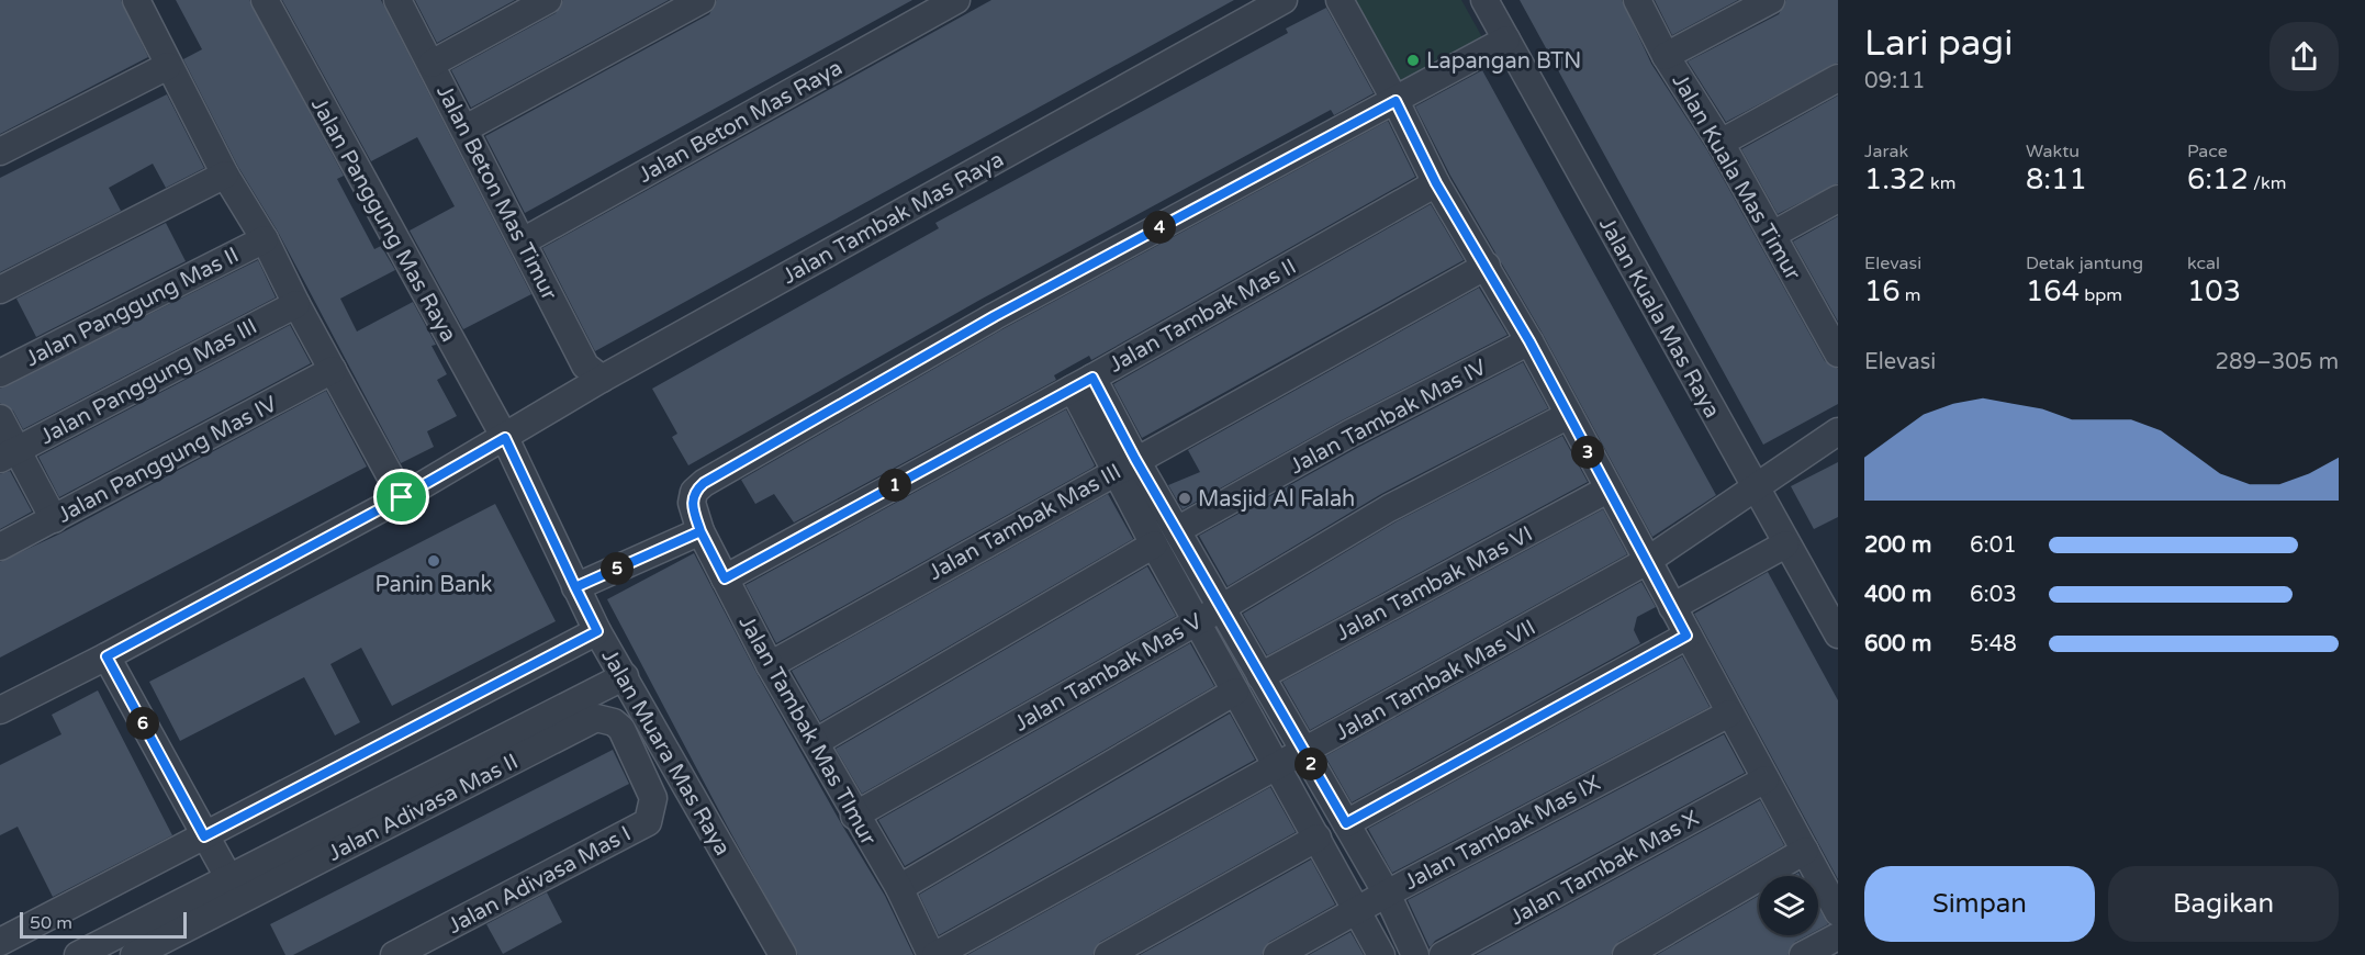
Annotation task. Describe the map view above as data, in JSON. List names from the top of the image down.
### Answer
{
  "streets": {
    "street": [
      "Jalan Beton Mas Raya",
      "Jalan Kuala Mas Timur",
      "Jalan Beton Mas Timur",
      "Jalan Tambak Mas Raya",
      "Jalan Panggung Mas Raya",
      "Jalan Panggung Mas II",
      "Jalan Tambak Mas II",
      "Jalan Kuala Mas Raya",
      "Jalan Panggung Mas III",
      "Jalan Tambak Mas IV",
      "Jalan Panggung Mas IV",
      "Jalan Tambak Mas III",
      "Jalan Tambak Mas VI",
      "Jalan Tambak Mas V",
      "Jalan Tambak Mas VII",
      "Jalan Tambak Mas TImur",
      "Jalan Muara Mas Raya",
      "Jalan Adivasa Mas II",
      "Jalan Tambak Mas IX",
      "Jalan Tambak Mas X",
      "Jalan Adivasa Mas I"
    ]
  },
  "crossings": [
    ["Jalan Beton Mas Raya", "Jalan Beton Mas Timur"],
    ["Jalan Beton Mas Timur", "Jalan Tambak Mas Raya"],
    ["Jalan Tambak Mas Raya", "Jalan Panggung Mas Raya"],
    ["Jalan Tambak Mas Raya", "Jalan Muara Mas Raya"],
    ["Jalan Panggung Mas Raya", "Jalan Muara Mas Raya"],
    ["Jalan Tambak Mas II", "Jalan Tambak Mas TImur"],
    ["Jalan Kuala Mas Raya", "Jalan Tambak Mas VII"],
    ["Jalan Tambak Mas III", "Jalan Tambak Mas TImur"],
    ["Jalan Tambak Mas V", "Jalan Tambak Mas TImur"],
    ["Jalan Tambak Mas VII", "Jalan Tambak Mas TImur"],
    ["Jalan Adivasa Mas II", "Jalan Adivasa Mas I"]
  ],
  "places": ["Lapangan BTN", "Masjid Al Falah", "Panin Bank"],
  "scale_bar": "50 m",
  "page": {
    "heading": ["Lari pagi", "09:11"],
    "stats": [
      ["Jarak", "1.32 km"],
      ["Waktu", "8:11"],
      ["Pace", "6:12 /km"],
      ["Elevasi", "16 m"],
      ["Detak jantung", "164 bpm"],
      ["kcal", "103"]
    ],
    "pins": [
      "4",
      "3",
      "1",
      "5",
      "6",
      "2"
    ],
    "chart": ["Elevasi", "289–305 m"],
    "list": [
      {
        "name": "200 m",
        "note": "6:01"
      },
      {
        "name": "400 m",
        "note": "6:03"
      },
      {
        "name": "600 m",
        "note": "5:48"
      }
    ],
    "buttons": ["Simpan", "Bagikan"],
    "scale": "50 m"
  }
}
